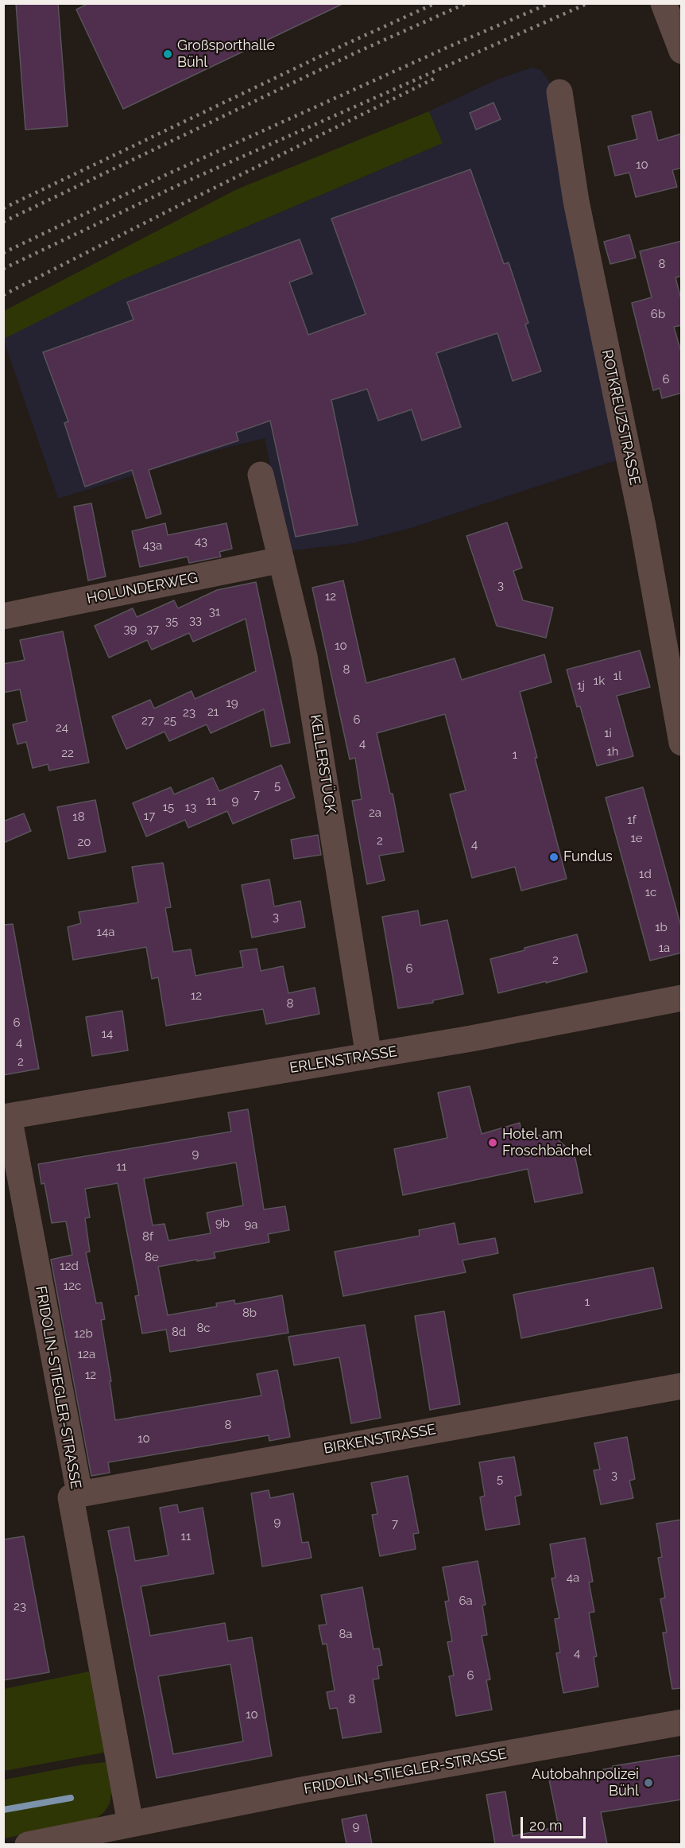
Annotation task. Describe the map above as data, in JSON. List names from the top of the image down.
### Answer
{
  "streets": {
    "street": [
      "ROTKREUZSTRASSE",
      "HOLUNDERWEG",
      "KELLERSTÜCK",
      "ERLENSTRASSE",
      "FRIDOLIN-STIEGLER-STRASSE",
      "BIRKENSTRASSE"
    ]
  },
  "crossings": [
    ["HOLUNDERWEG", "KELLERSTÜCK"],
    ["KELLERSTÜCK", "ERLENSTRASSE"],
    ["ERLENSTRASSE", "FRIDOLIN-STIEGLER-STRASSE"],
    ["FRIDOLIN-STIEGLER-STRASSE", "BIRKENSTRASSE"]
  ],
  "places": [
    "Großsporthalle Bühl",
    "Fundus",
    "Hotel am Froschbächel",
    "Autobahnpolizei Bühl"
  ],
  "house_numbers": [
    "10",
    "8",
    "6b",
    "6",
    "43",
    "43a",
    "3",
    "12",
    "31",
    "33",
    "35",
    "39",
    "37",
    "10",
    "8",
    "1l",
    "1k",
    "1j",
    "19",
    "21",
    "23",
    "6",
    "27",
    "25",
    "24",
    "1i",
    "4",
    "1h",
    "22",
    "1",
    "5",
    "7",
    "11",
    "9",
    "15",
    "13",
    "2a",
    "17",
    "18",
    "1f",
    "1e",
    "2",
    "20",
    "4",
    "1d",
    "1c",
    "3",
    "1b",
    "14a",
    "1a",
    "2",
    "6",
    "12",
    "8",
    "6",
    "14",
    "4",
    "2",
    "9",
    "11",
    "9b",
    "9a",
    "8f",
    "8e",
    "12d",
    "12c",
    "1",
    "8b",
    "8c",
    "8d",
    "12b",
    "12a",
    "12",
    "8",
    "10",
    "3",
    "5",
    "9",
    "7",
    "11",
    "4a",
    "6a",
    "23",
    "8a",
    "4",
    "6",
    "8",
    "10",
    "9"
  ],
  "scale_bar": "20 m"
}
